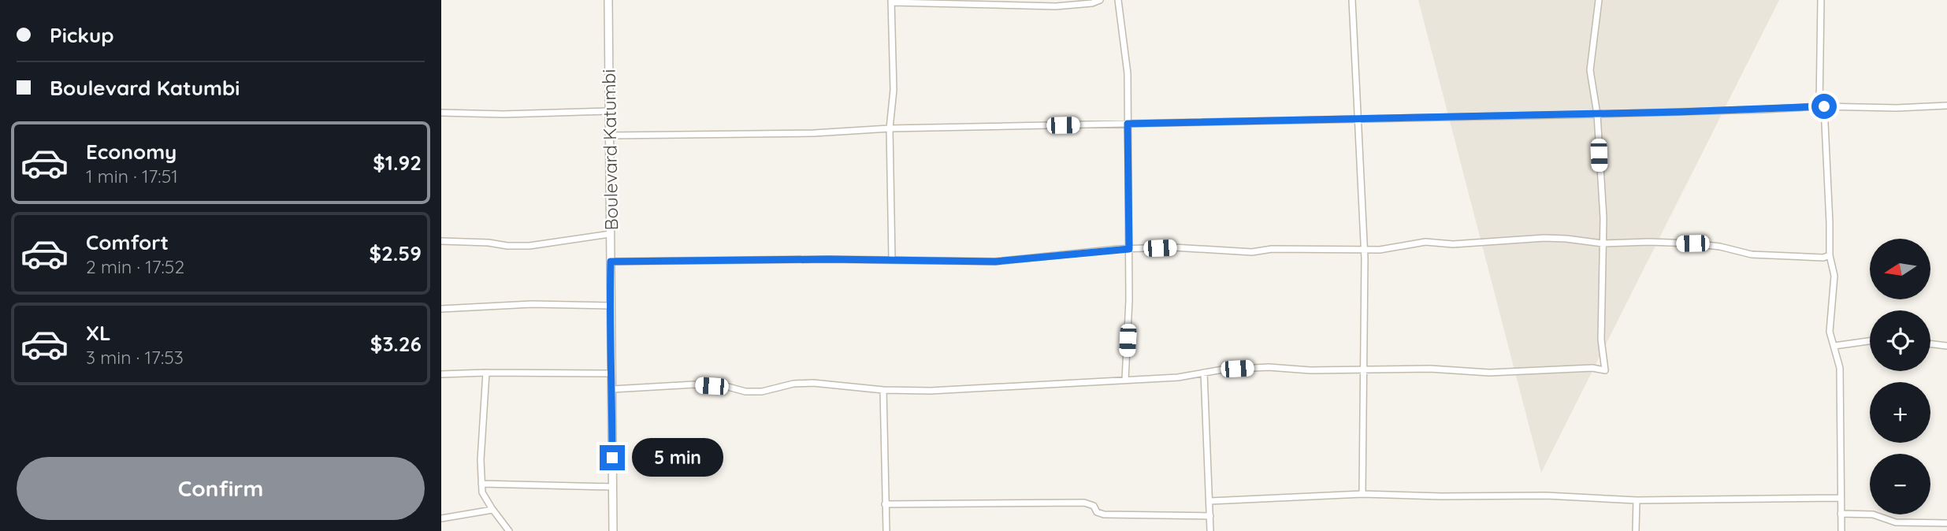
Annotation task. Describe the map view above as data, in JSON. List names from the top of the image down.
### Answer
{
  "streets": {
    "street": ["Boulevard Katumbi"]
  },
  "north": "left",
  "page": {
    "banner": ["Pickup", "Boulevard Katumbi"],
    "list": [
      {
        "name": "Economy",
        "note": "1 min · 17:51",
        "value": "$1.92"
      },
      {
        "name": "Comfort",
        "note": "2 min · 17:52",
        "value": "$2.59"
      },
      {
        "name": "XL",
        "note": "3 min · 17:53",
        "value": "$3.26"
      }
    ],
    "map_buttons": ["+", "−"],
    "bubble": "5 min",
    "buttons": "Confirm"
  }
}
